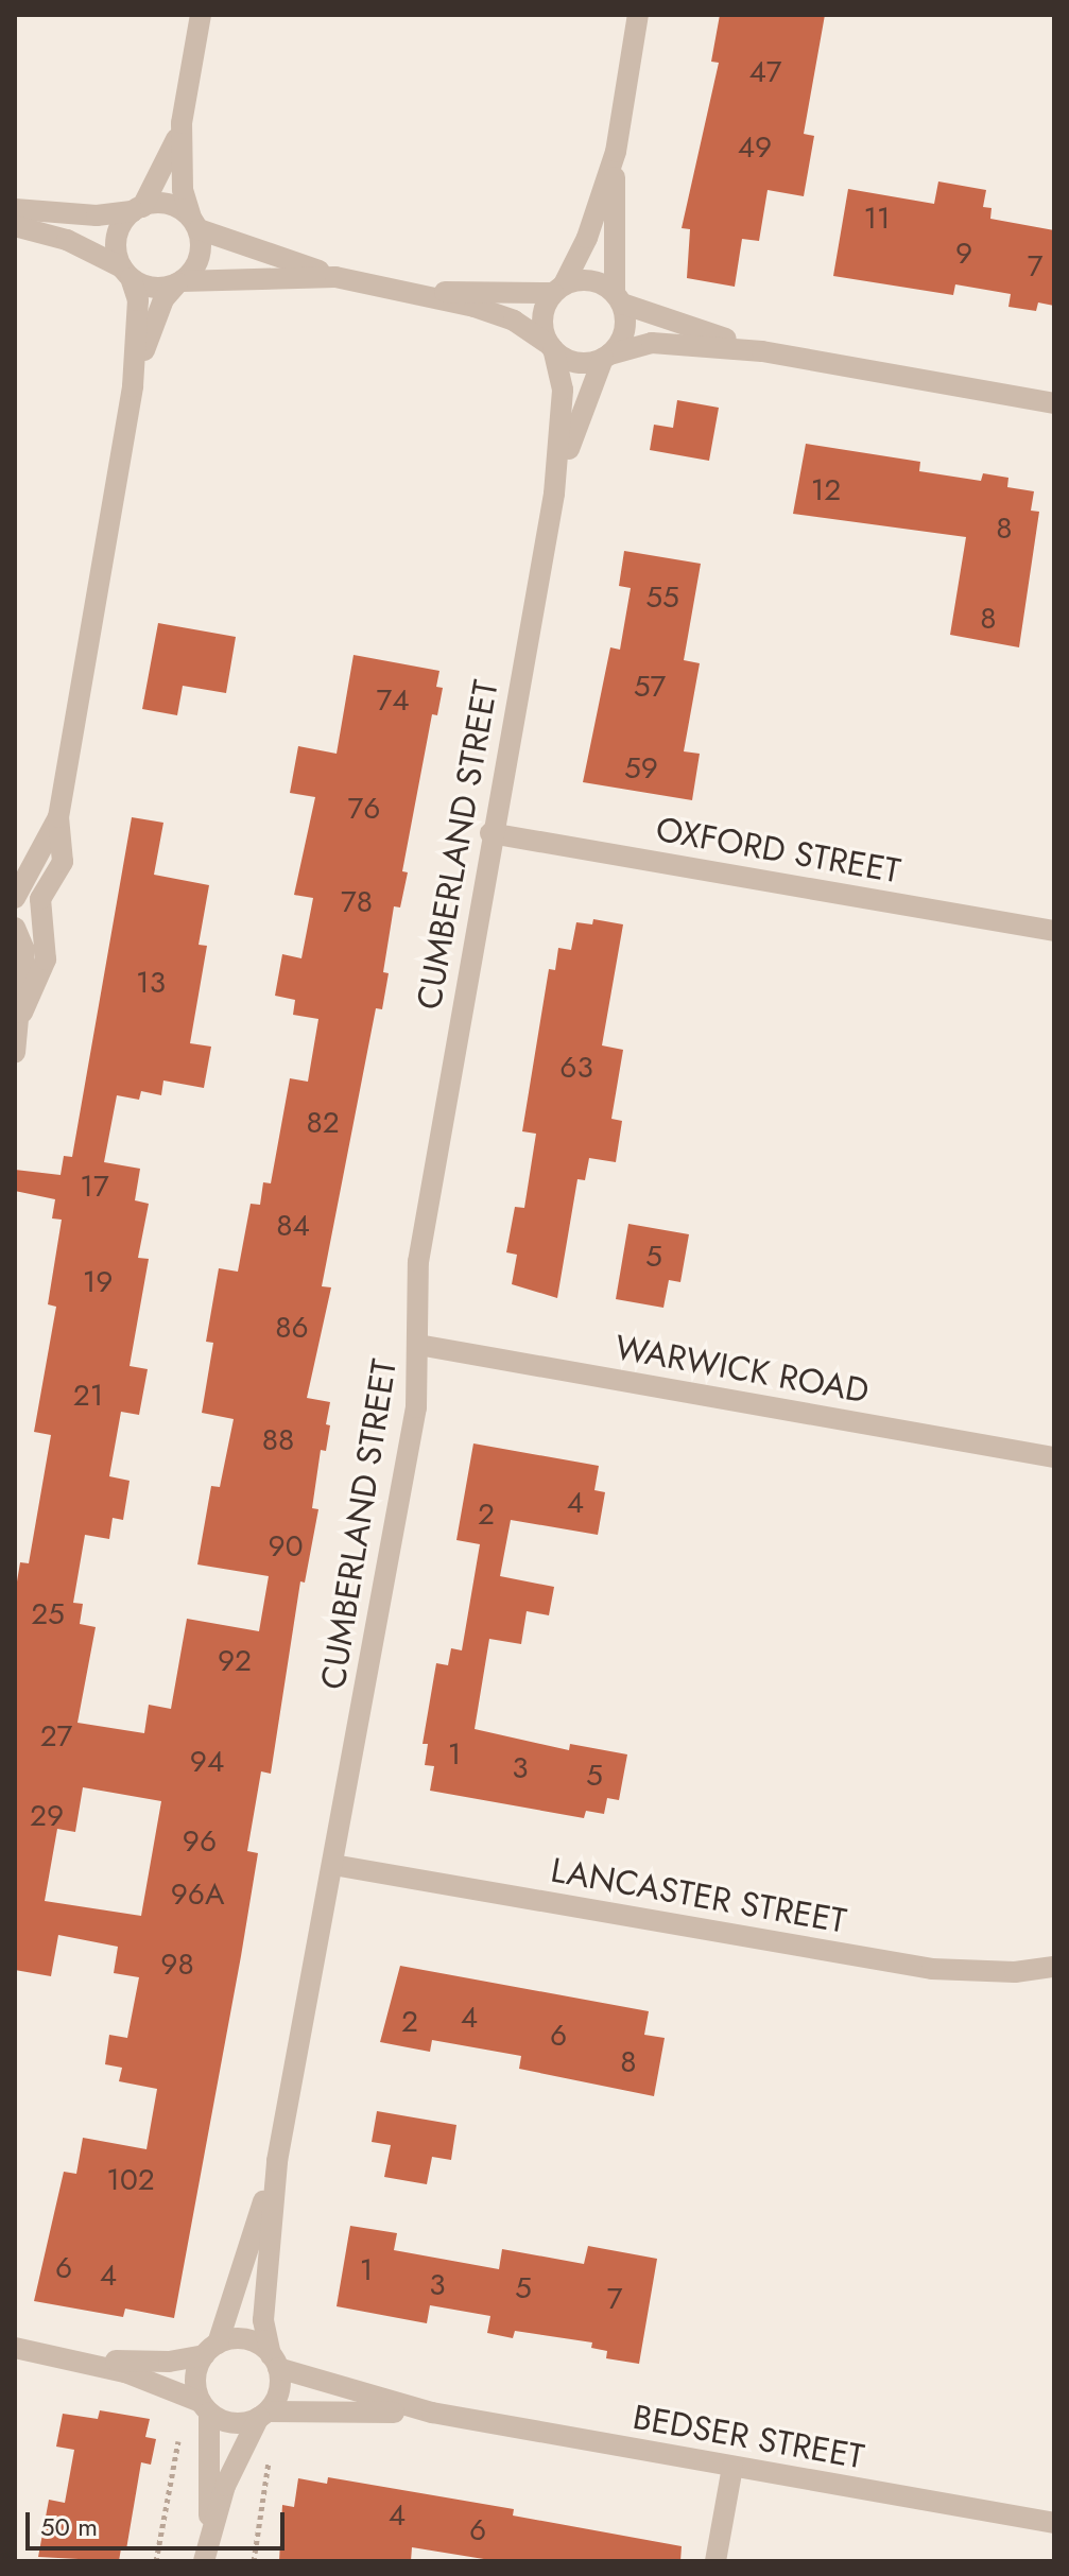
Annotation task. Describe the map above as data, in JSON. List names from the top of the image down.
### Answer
{
  "streets": {
    "street": [
      "CUMBERLAND STREET",
      "OXFORD STREET",
      "WARWICK ROAD",
      "LANCASTER STREET",
      "BEDSER STREET"
    ]
  },
  "crossings": [
    ["CUMBERLAND STREET", "OXFORD STREET"],
    ["CUMBERLAND STREET", "WARWICK ROAD"],
    ["CUMBERLAND STREET", "LANCASTER STREET"],
    ["CUMBERLAND STREET", "BEDSER STREET"]
  ],
  "house_numbers": [
    "47",
    "49",
    "11",
    "9",
    "7",
    "12",
    "8",
    "55",
    "8",
    "57",
    "74",
    "59",
    "76",
    "78",
    "13",
    "63",
    "82",
    "17",
    "84",
    "5",
    "19",
    "86",
    "21",
    "88",
    "4",
    "2",
    "90",
    "25",
    "92",
    "27",
    "1",
    "94",
    "3",
    "5",
    "29",
    "96",
    "96A",
    "98",
    "4",
    "2",
    "6",
    "8",
    "102",
    "6",
    "1",
    "4",
    "3",
    "5",
    "7",
    "4",
    "6"
  ],
  "scale_bar": "50 m"
}
